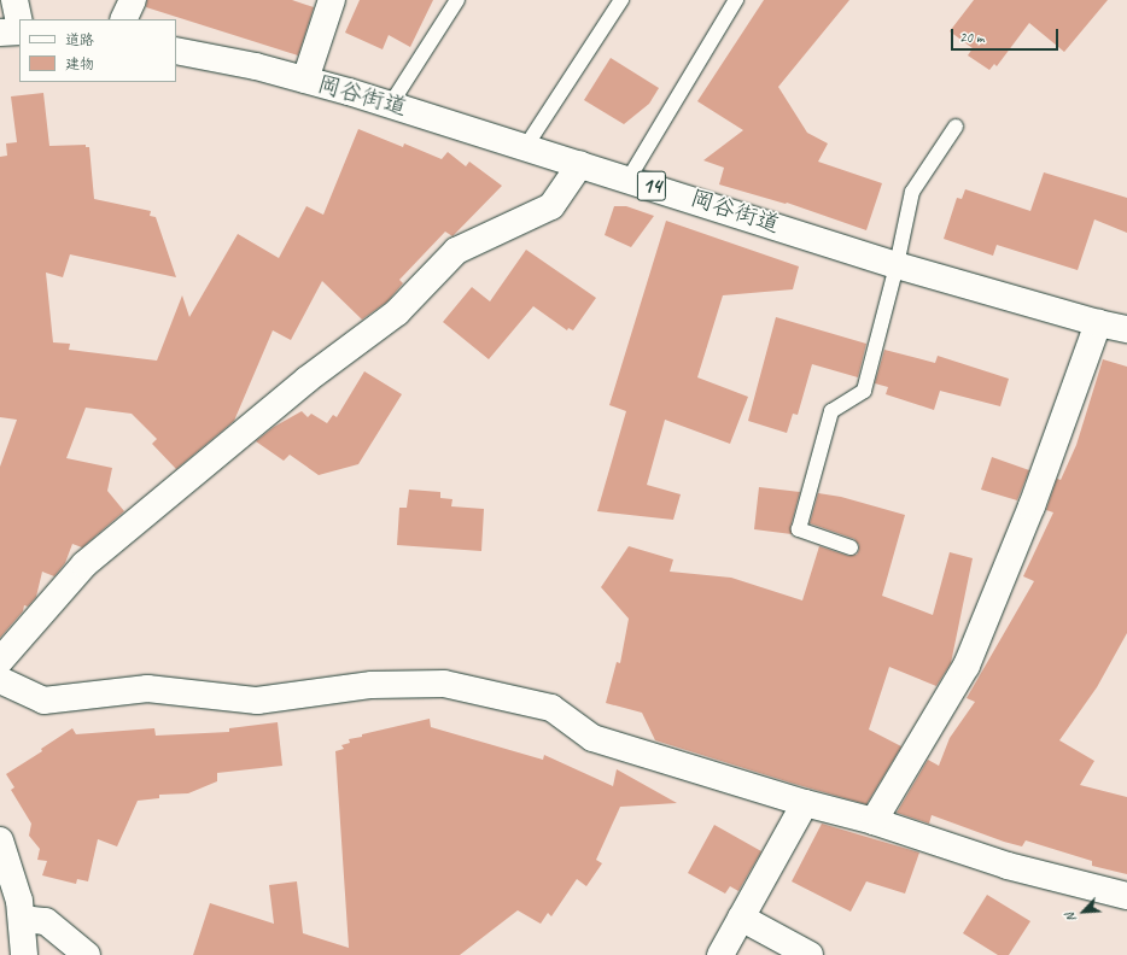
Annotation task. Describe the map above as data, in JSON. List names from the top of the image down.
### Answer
{
  "streets": {
    "street": ["岡谷街道", "14"]
  },
  "legend": ["道路", "建物"],
  "scale_bar": "20 m",
  "north": "bottom left"
}
